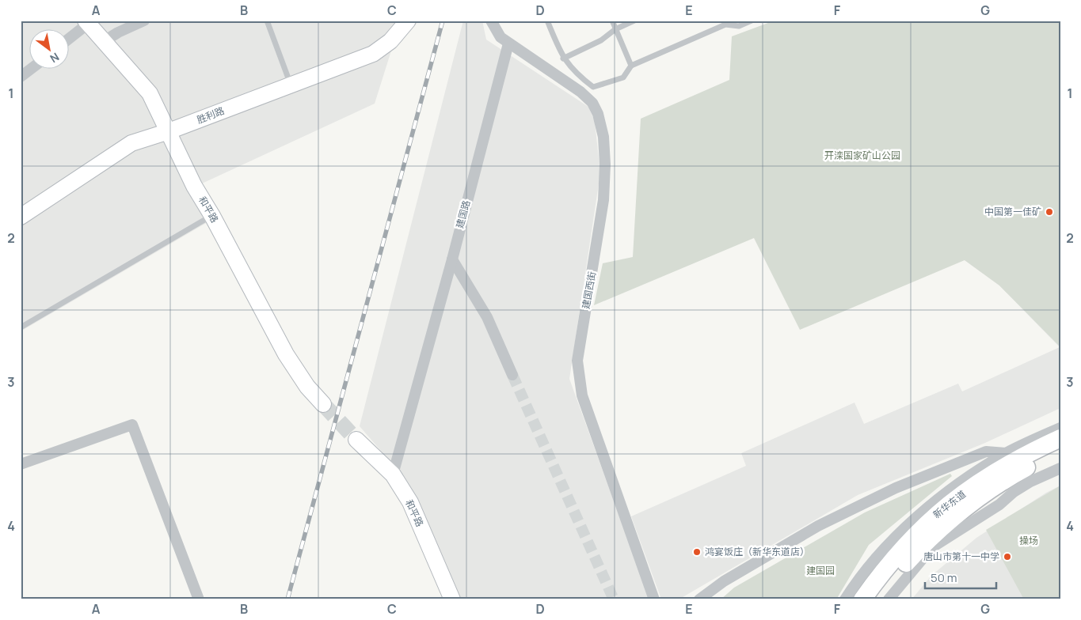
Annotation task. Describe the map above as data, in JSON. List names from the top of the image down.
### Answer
{
  "streets": {
    "main road": ["新华东道"],
    "street": [
      "胜利路",
      "和平路",
      "建国路",
      "建国西街"
    ]
  },
  "crossings": [
    ["胜利路", "和平路"],
    ["和平路", "建国路"],
    ["建国路", "建国西街"]
  ],
  "parks": ["开滦国家矿山公园", "操场", "建国园"],
  "places": ["中国第一佳矿", "鸿宴饭庄（新华东道店）", "唐山市第十一中学"],
  "scale_bar": "50 m",
  "north": "bottom right",
  "grid": {
    "columns": [
      "A",
      "B",
      "C",
      "D",
      "E",
      "F",
      "G"
    ],
    "rows": [
      "1",
      "2",
      "3",
      "4"
    ]
  }
}
